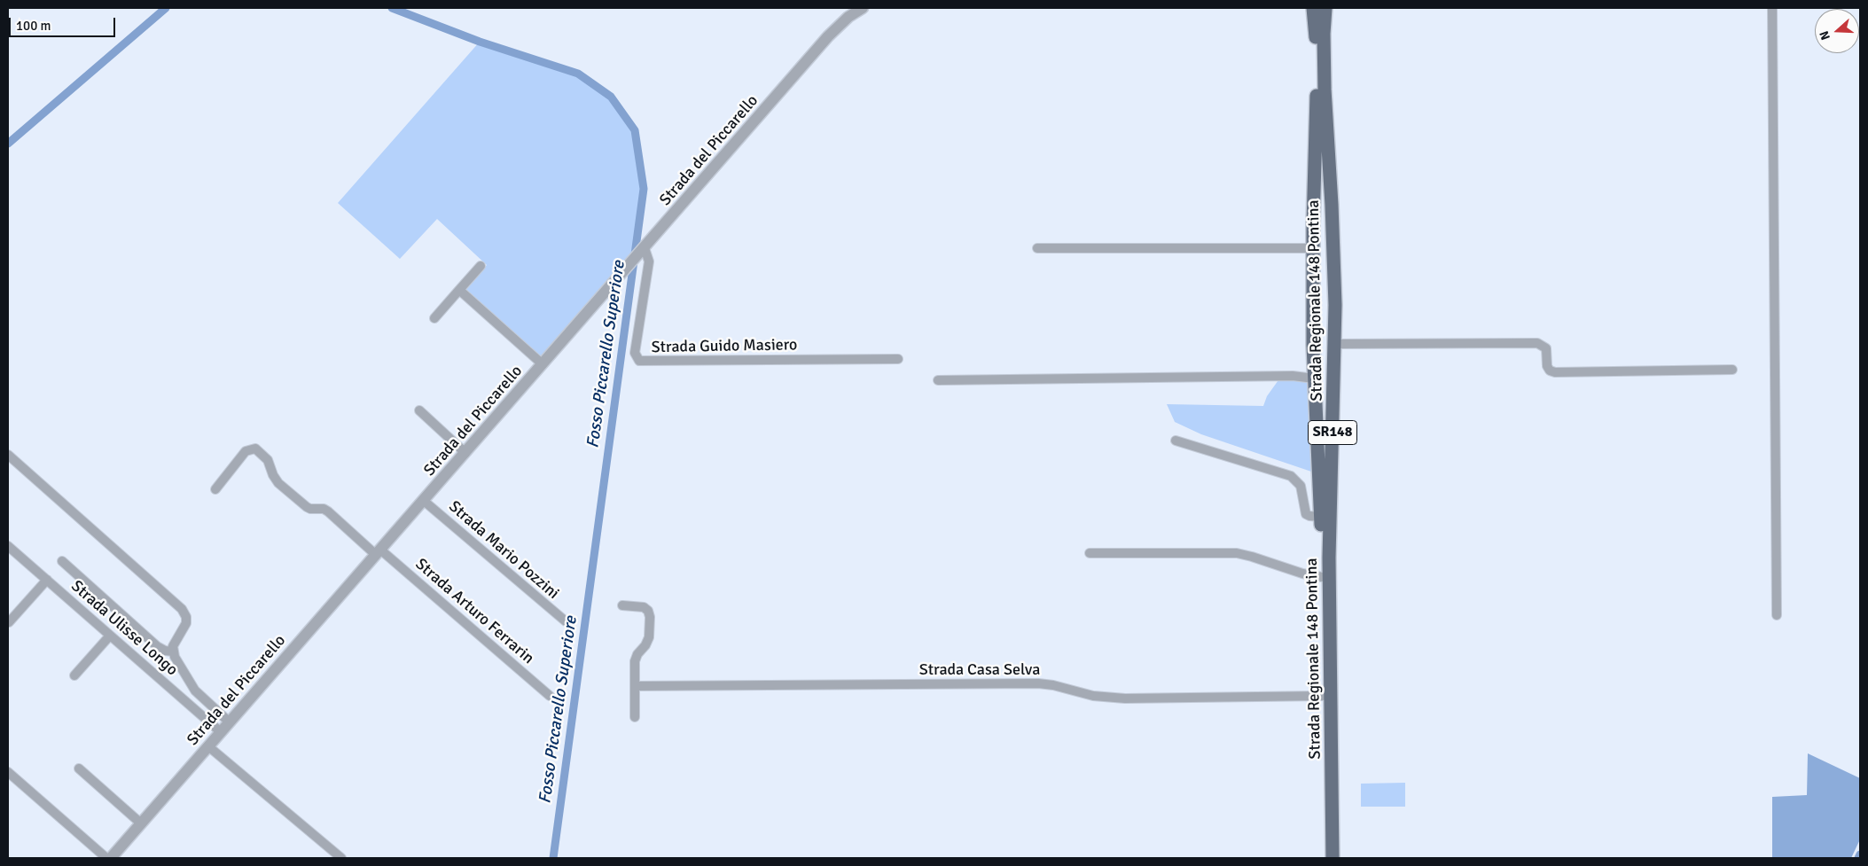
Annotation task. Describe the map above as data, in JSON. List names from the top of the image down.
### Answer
{
  "streets": {
    "main road": ["Strada Regionale 148 Pontina", "SR148"],
    "street": [
      "Strada del Piccarello",
      "Strada Guido Masiero",
      "Strada Mario Pozzini",
      "Strada Arturo Ferrarin",
      "Strada Ulisse Longo",
      "Strada Casa Selva"
    ]
  },
  "crossings": [
    ["Strada del Piccarello", "Strada Guido Masiero"],
    ["Strada del Piccarello", "Strada Mario Pozzini"],
    ["Strada del Piccarello", "Strada Arturo Ferrarin"],
    ["Strada del Piccarello", "Strada Ulisse Longo"],
    ["Strada Regionale 148 Pontina", "Strada Casa Selva"]
  ],
  "water": ["Fosso Piccarello Superiore"],
  "scale_bar": "100 m",
  "north": "left"
}
